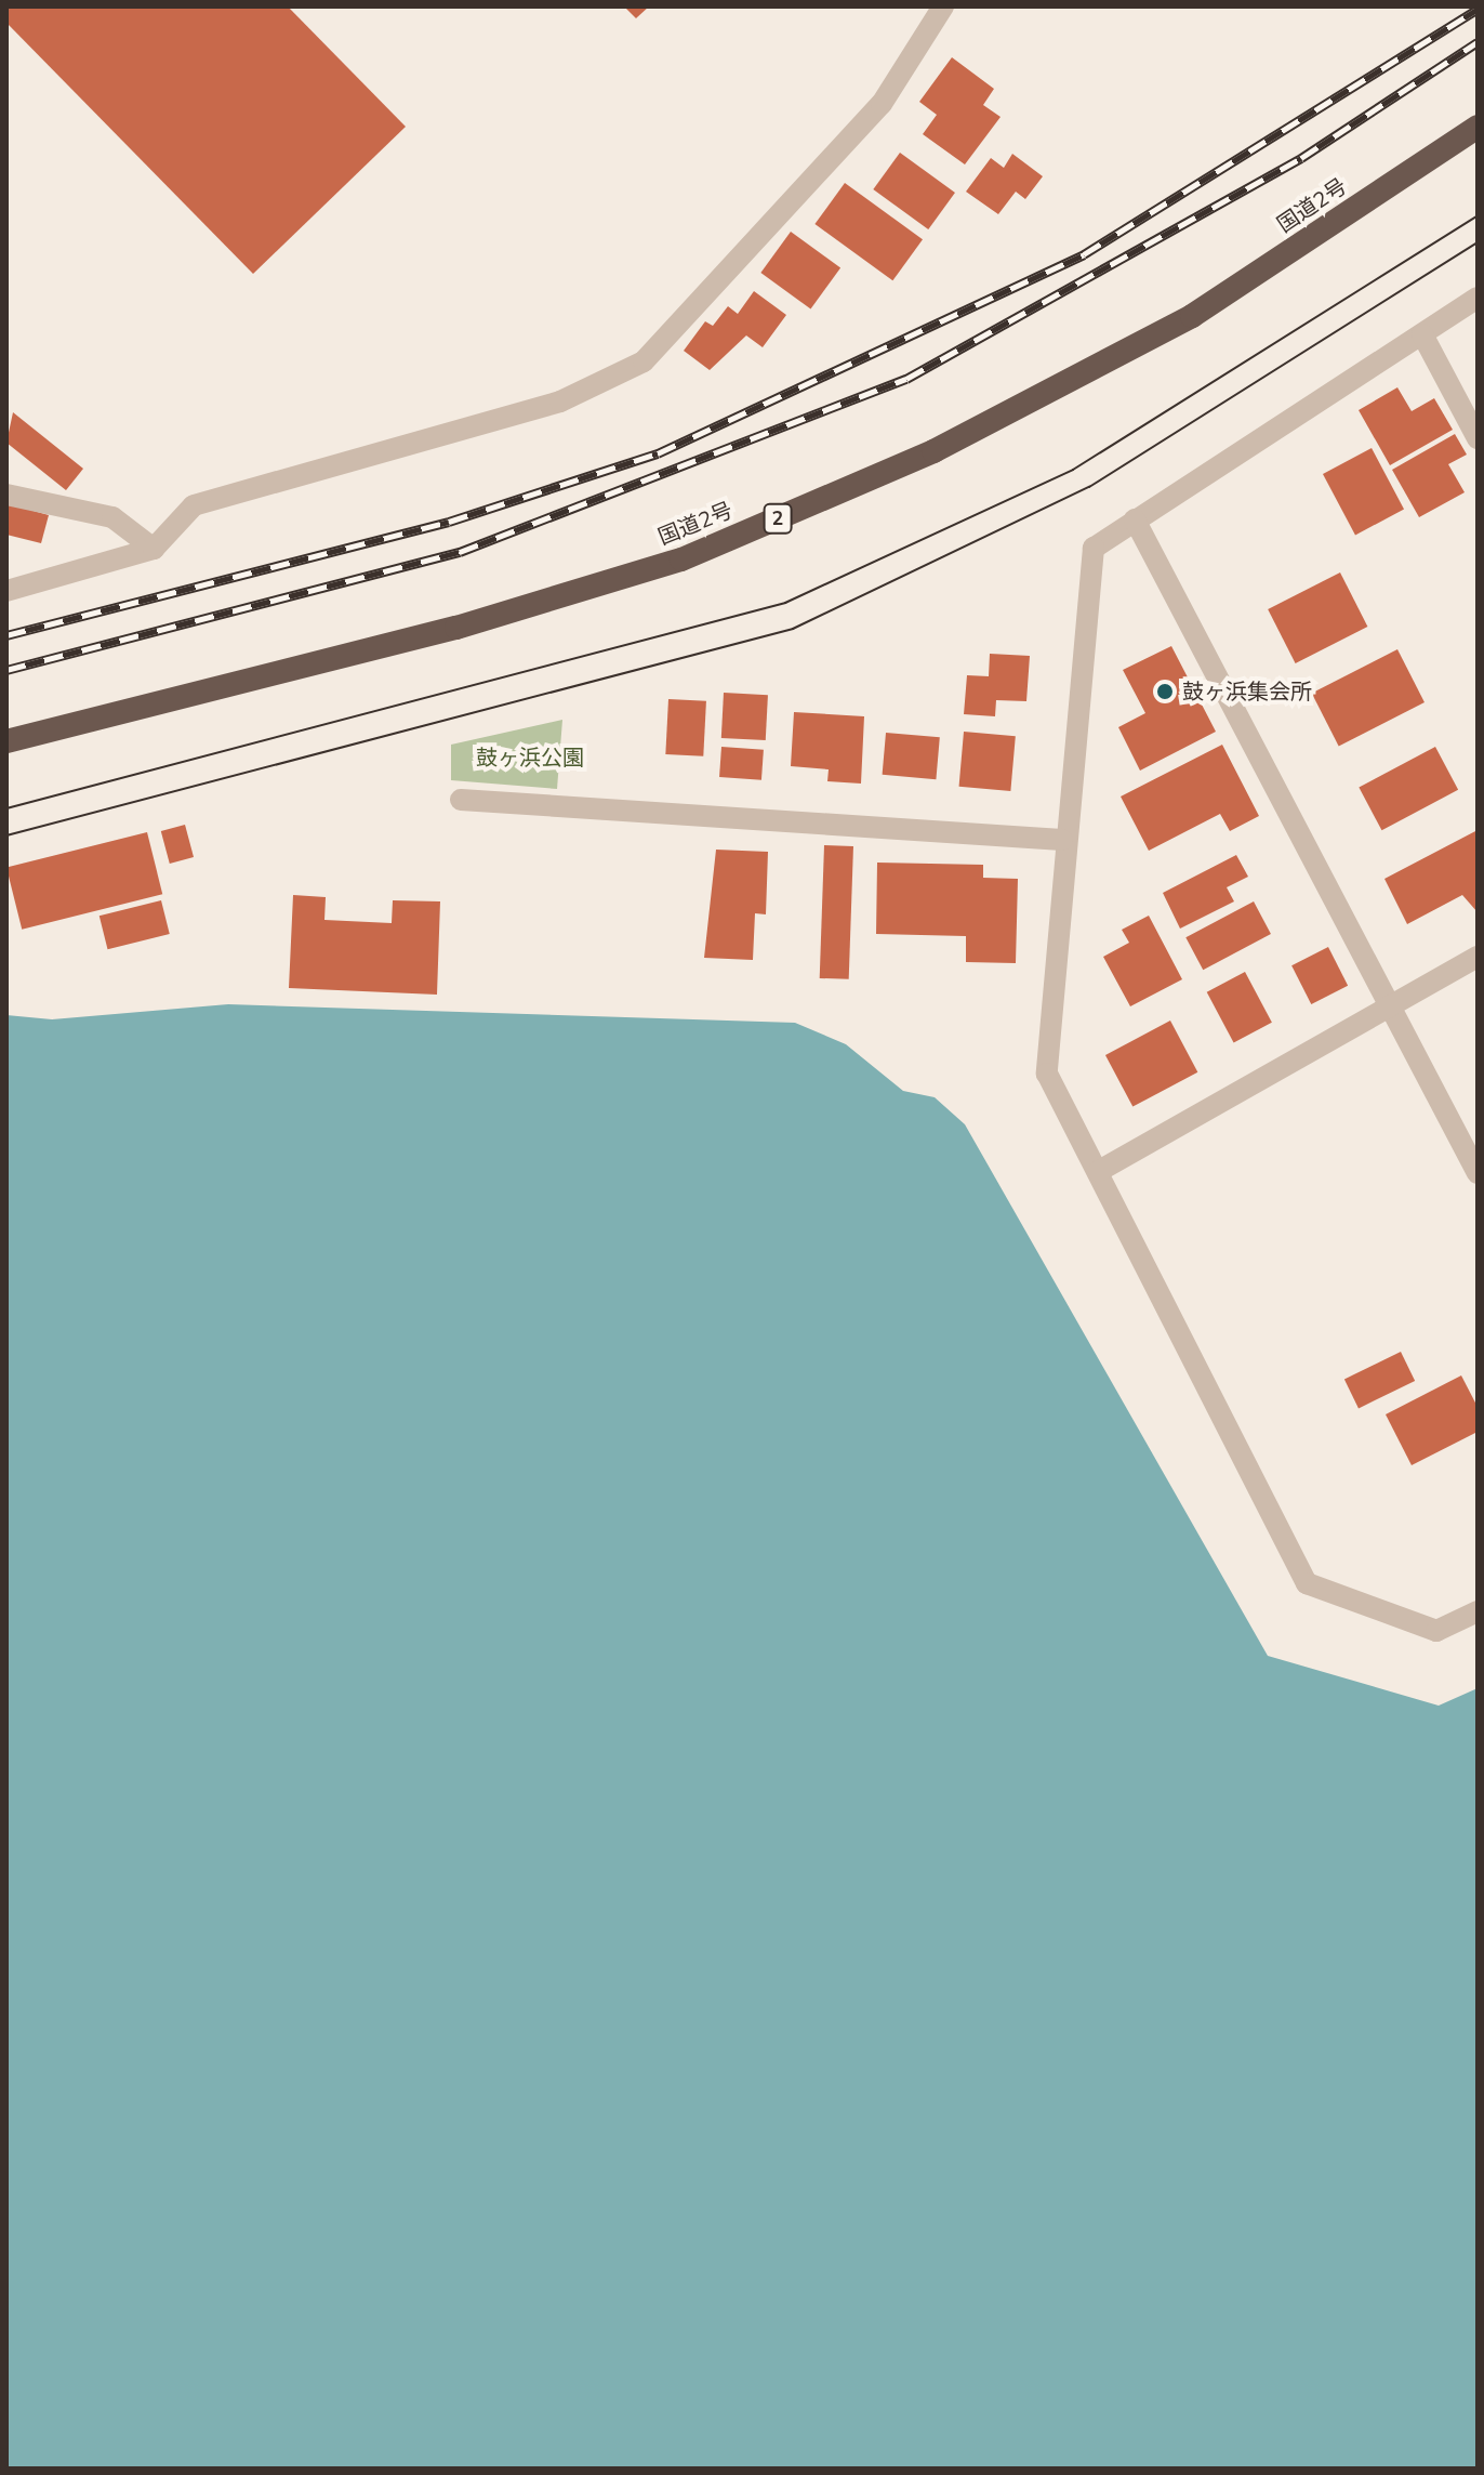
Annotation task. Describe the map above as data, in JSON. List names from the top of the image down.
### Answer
{
  "streets": {
    "highway": ["国道2号", "2"]
  },
  "parks": ["鼓ヶ浜公園"],
  "places": ["鼓ヶ浜集会所"]
}
